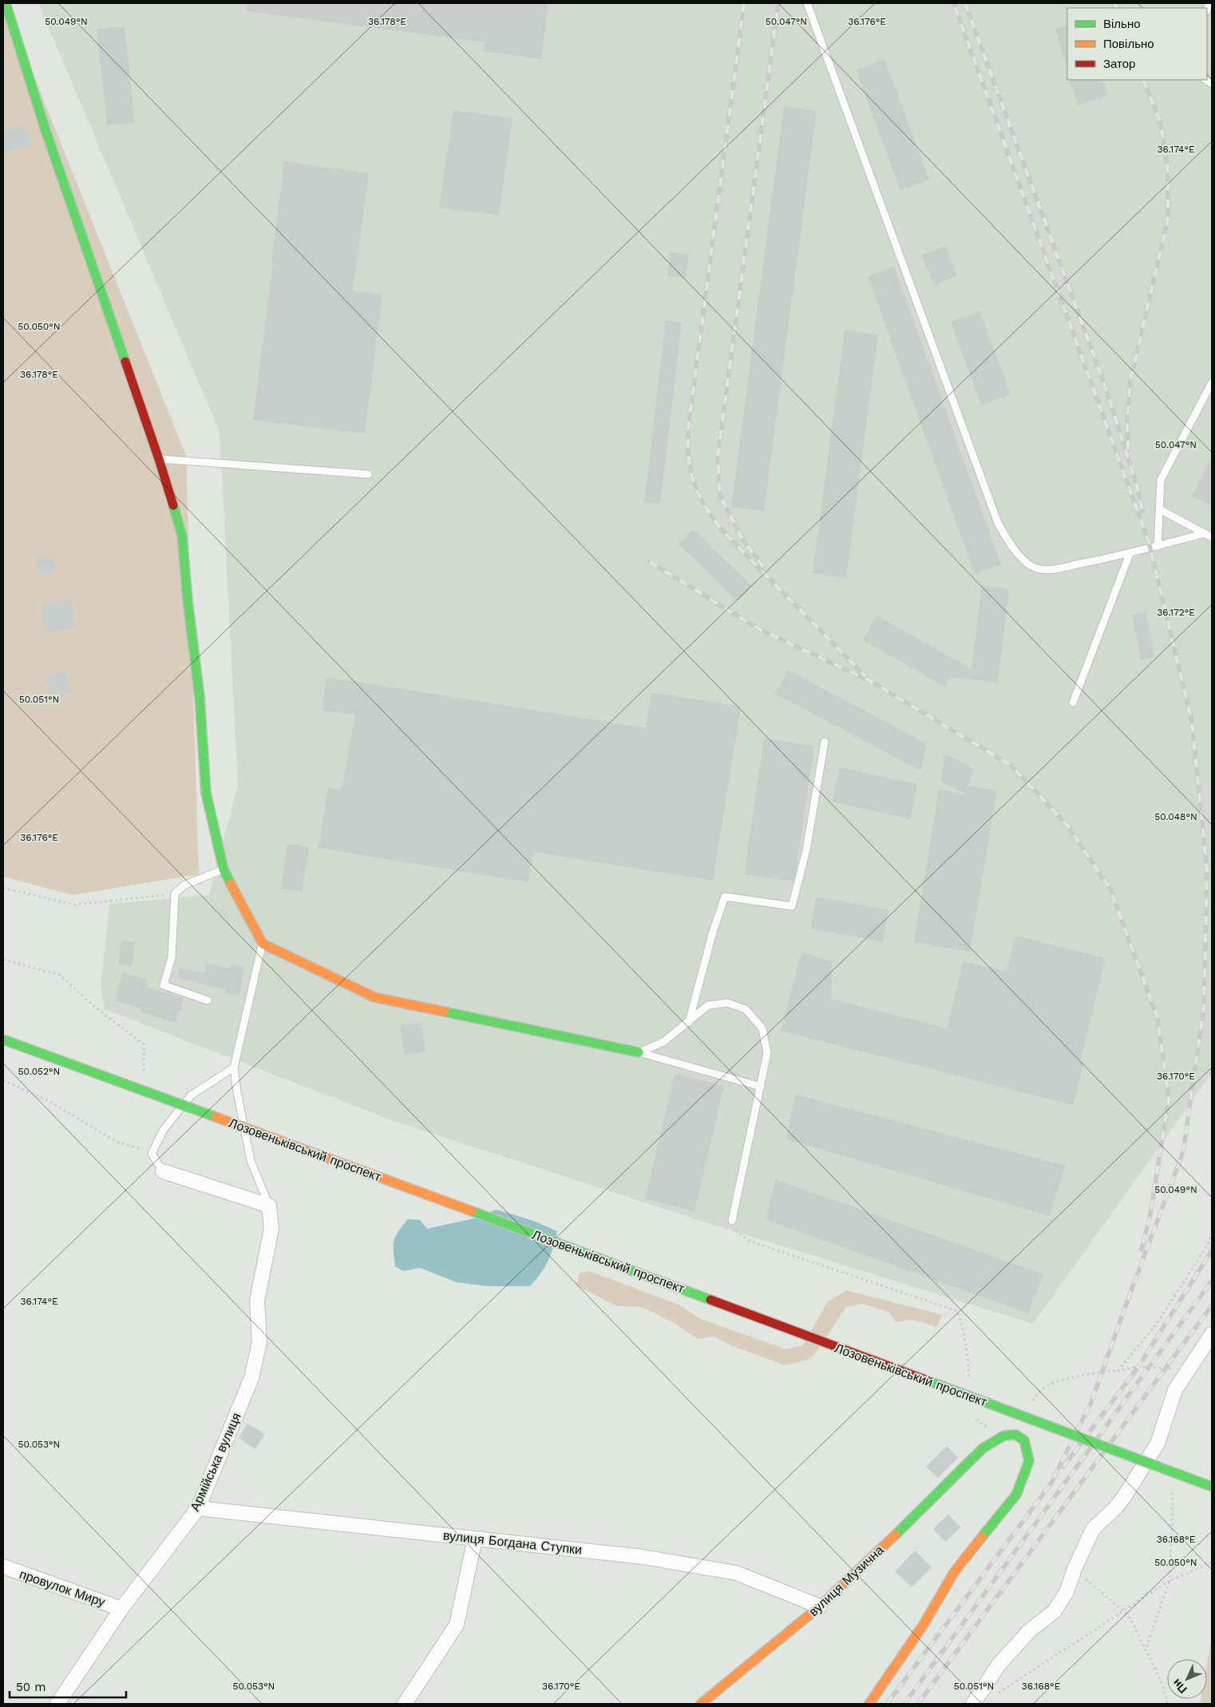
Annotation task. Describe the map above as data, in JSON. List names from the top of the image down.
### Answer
{
  "streets": {
    "main road": ["Лозовеньківський проспект", "вулиця Музична"],
    "street": ["Армійська вулиця", "вулиця Богдана Ступки", "провулок Миру"]
  },
  "crossings": [
    ["Армійська вулиця", "вулиця Богдана Ступки"],
    ["Армійська вулиця", "провулок Миру"],
    ["вулиця Богдана Ступки", "вулиця Музична"]
  ],
  "legend": ["Вільно", "Повільно", "Затор"],
  "scale_bar": "50 m",
  "north": "bottom left",
  "coordinates": [
    "36.178°E",
    "36.176°E",
    "50.049°N",
    "50.047°N",
    "36.174°E",
    "50.050°N",
    "36.172°E",
    "50.051°N",
    "50.048°N",
    "50.052°N",
    "36.170°E",
    "50.053°N",
    "36.168°E"
  ]
}
